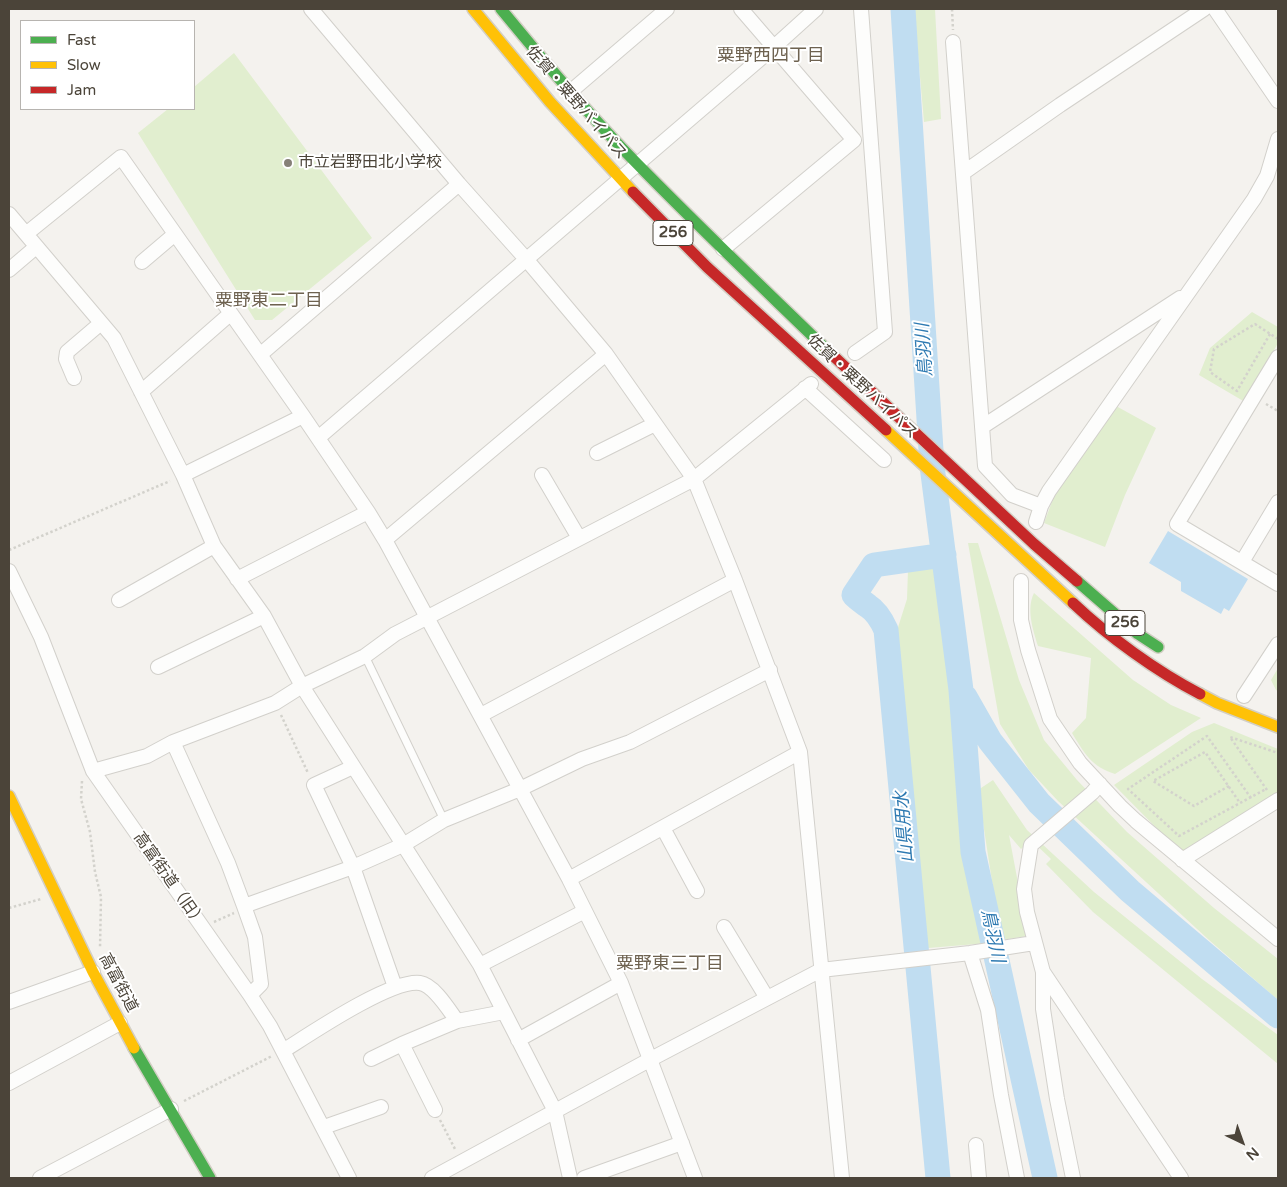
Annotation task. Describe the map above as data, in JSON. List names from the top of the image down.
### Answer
{
  "streets": {
    "main road": ["佐賀・粟野バイパス", "256", "高富街道"],
    "street": ["高富街道（旧）"]
  },
  "districts": ["粟野西四丁目", "粟野東二丁目", "粟野東三丁目"],
  "water": ["鳥羽川", "山県用水"],
  "places": ["市立岩野田北小学校"],
  "legend": ["Fast", "Slow", "Jam"],
  "north": "bottom right"
}
